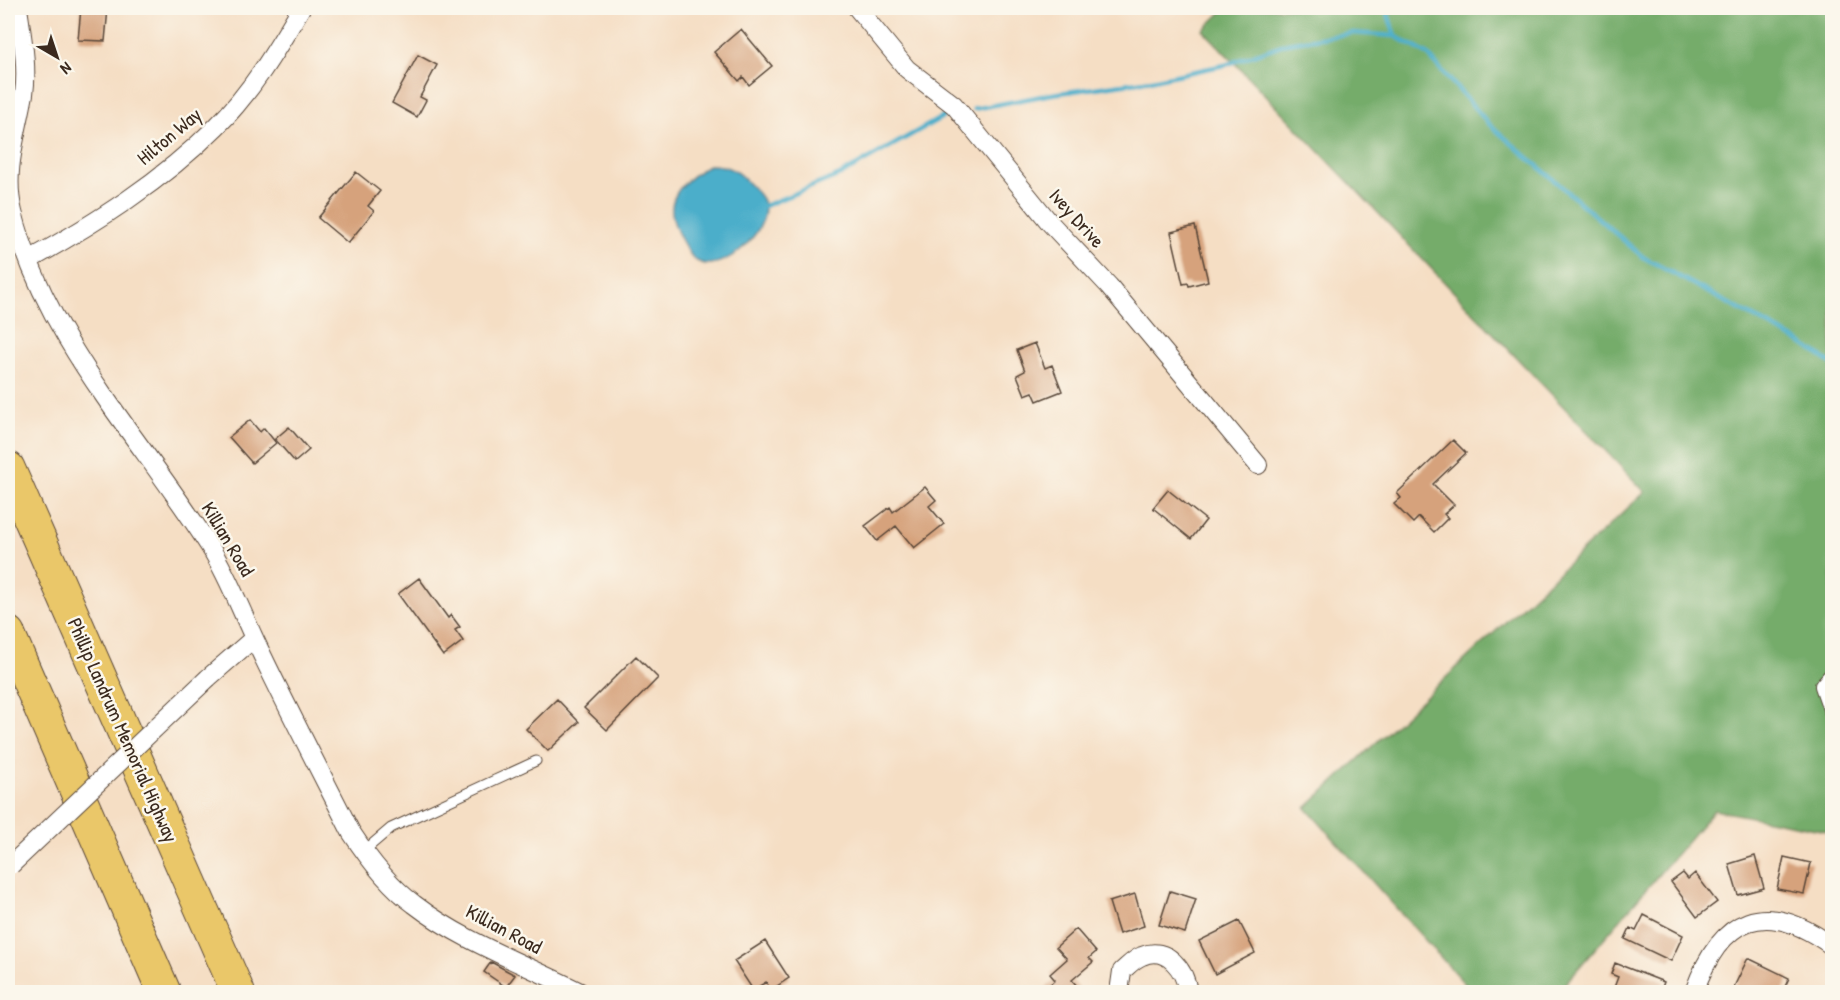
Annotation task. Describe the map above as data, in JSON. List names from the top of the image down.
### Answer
{
  "streets": {
    "highway": ["Phillip Landrum Memorial Highway"],
    "street": ["Hilton Way", "Ivey Drive", "Killian Road"]
  },
  "crossings": [
    ["Hilton Way", "Killian Road"]
  ],
  "north": "bottom right"
}
